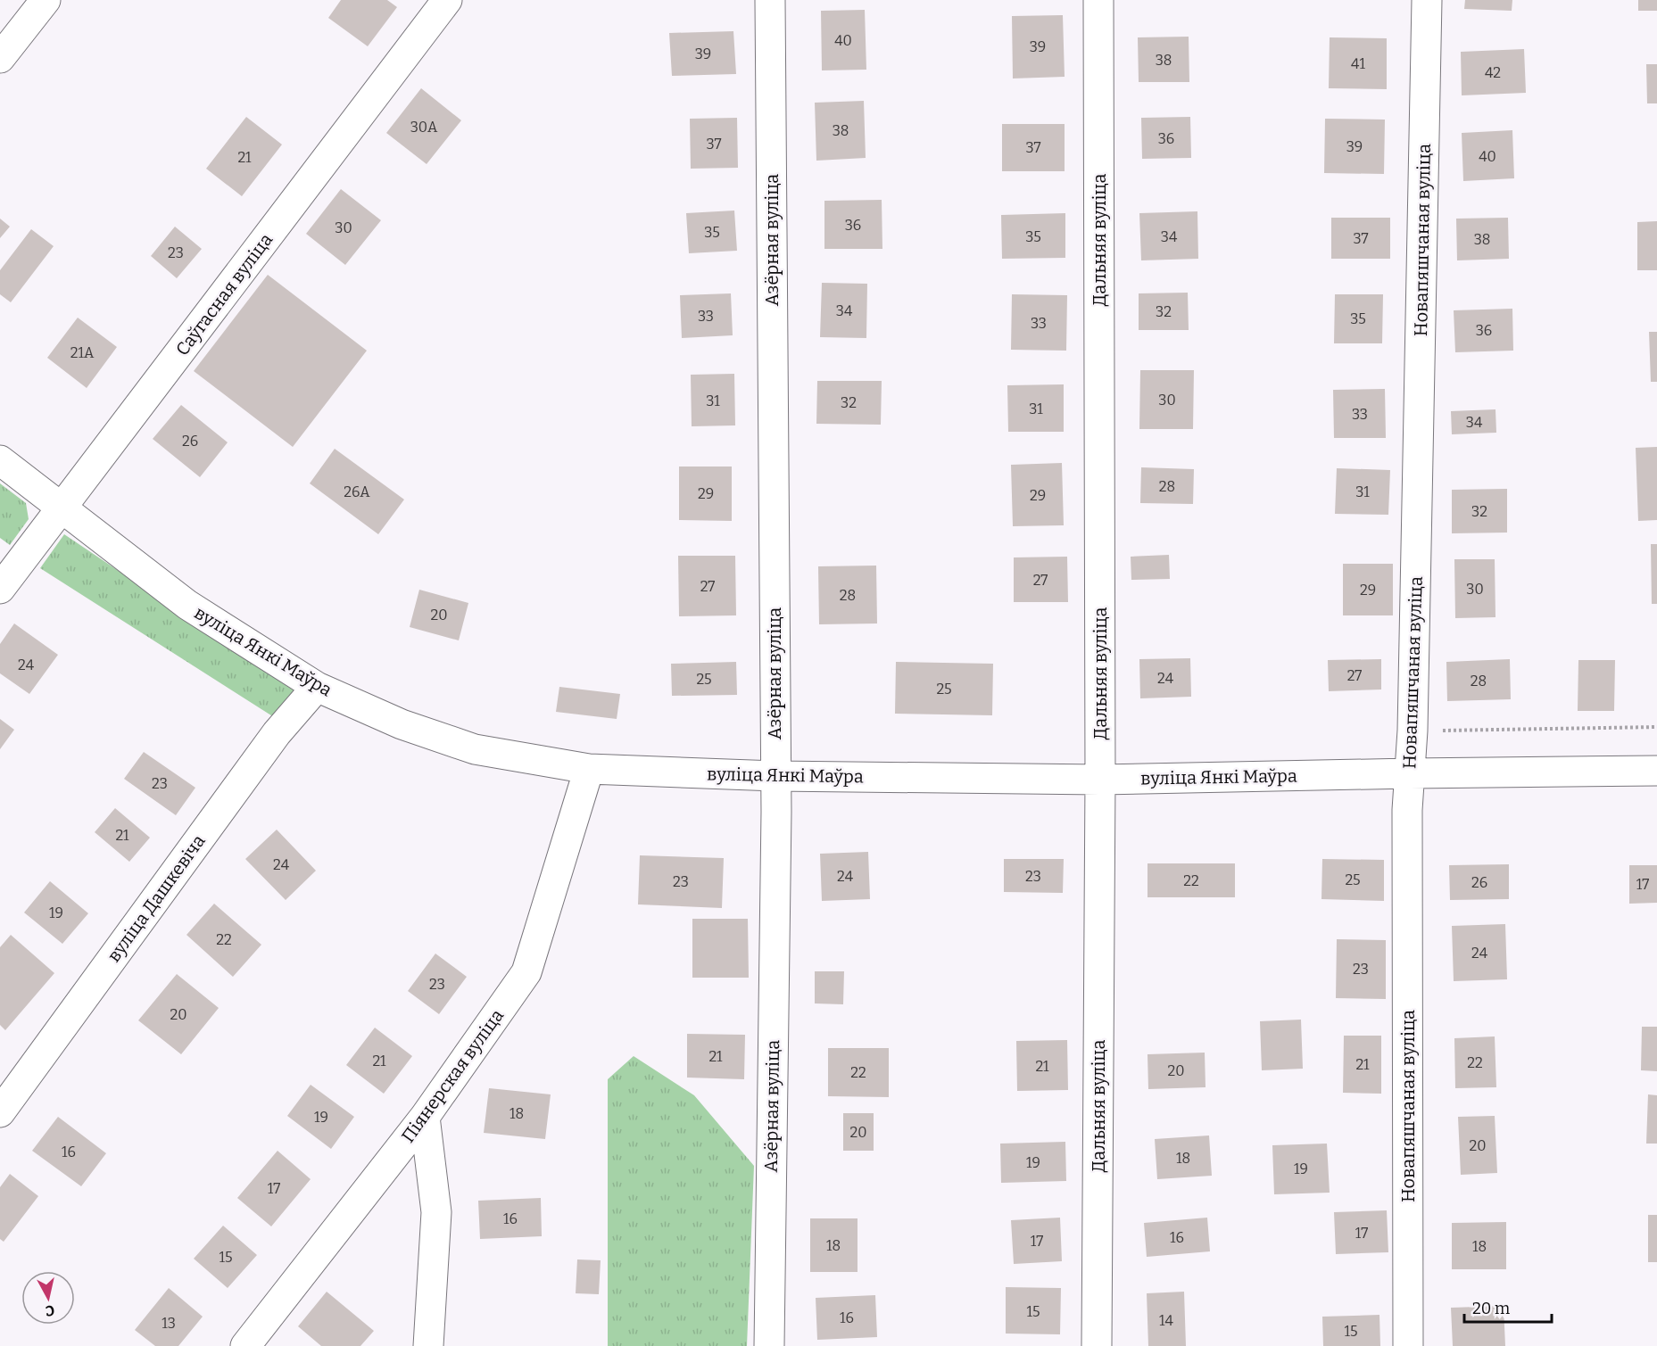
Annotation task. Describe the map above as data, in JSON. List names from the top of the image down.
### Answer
{
  "streets": {
    "street": [
      "Азёрная вуліца",
      "Дальняя вуліца",
      "Новапяшчаная вуліца",
      "Саўгасная вуліца",
      "вуліца Янкі Маўра",
      "вуліца Дашкевіча",
      "Піянерская вуліца"
    ]
  },
  "crossings": [
    ["Азёрная вуліца", "вуліца Янкі Маўра"],
    ["Дальняя вуліца", "вуліца Янкі Маўра"],
    ["Новапяшчаная вуліца", "вуліца Янкі Маўра"],
    ["Саўгасная вуліца", "вуліца Янкі Маўра"],
    ["вуліца Янкі Маўра", "вуліца Дашкевіча"],
    ["вуліца Янкі Маўра", "Піянерская вуліца"]
  ],
  "house_numbers": [
    "40",
    "39",
    "39",
    "38",
    "41",
    "42",
    "30А",
    "38",
    "36",
    "37",
    "39",
    "37",
    "40",
    "21",
    "36",
    "30",
    "35",
    "35",
    "34",
    "37",
    "38",
    "23",
    "34",
    "32",
    "33",
    "35",
    "33",
    "36",
    "21А",
    "30",
    "31",
    "32",
    "31",
    "33",
    "34",
    "26",
    "28",
    "26А",
    "31",
    "29",
    "29",
    "32",
    "27",
    "27",
    "30",
    "29",
    "28",
    "20",
    "24",
    "27",
    "24",
    "25",
    "28",
    "25",
    "23",
    "21",
    "24",
    "24",
    "23",
    "25",
    "22",
    "23",
    "26",
    "17",
    "19",
    "22",
    "24",
    "23",
    "23",
    "20",
    "21",
    "21",
    "22",
    "21",
    "21",
    "20",
    "22",
    "18",
    "19",
    "20",
    "20",
    "16",
    "18",
    "19",
    "19",
    "17",
    "16",
    "17",
    "16",
    "17",
    "18",
    "18",
    "15",
    "15",
    "16",
    "14",
    "13",
    "15"
  ],
  "scale_bar": "20 m",
  "north": "bottom"
}
